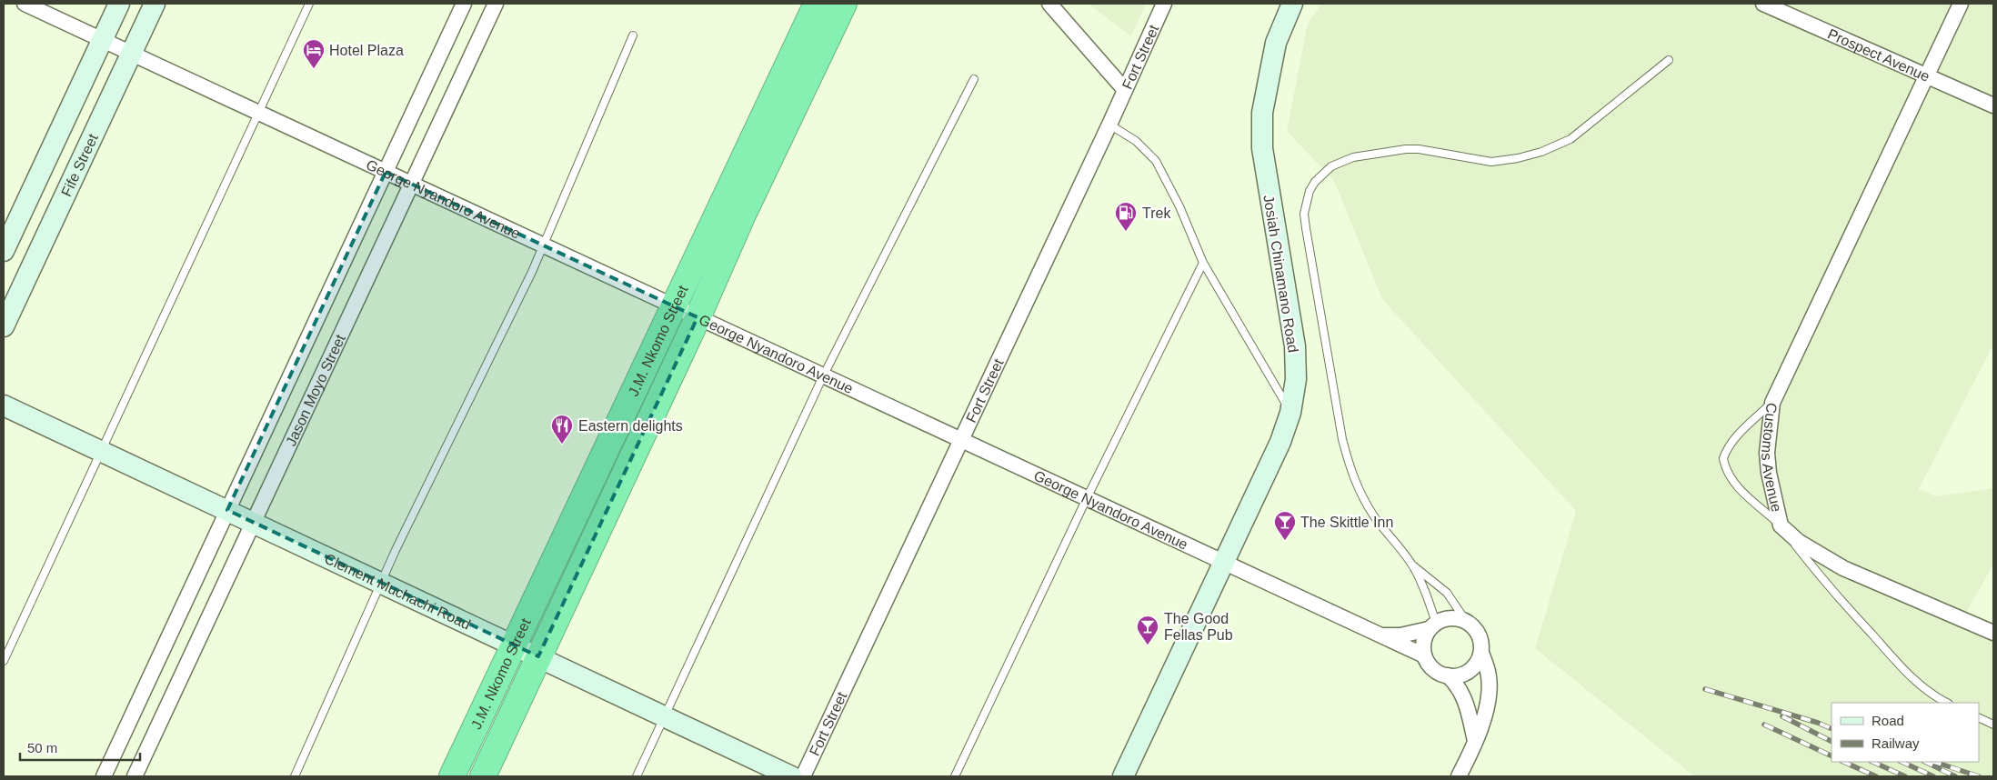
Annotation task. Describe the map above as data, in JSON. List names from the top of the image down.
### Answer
{
  "streets": {
    "highway": ["J.M. Nkomo Street"],
    "street": [
      "Prospect Avenue",
      "Fort Street",
      "Fife Street",
      "George Nyandoro Avenue",
      "Josiah Chinamano Road",
      "Jason Moyo Street",
      "Customs Avenue",
      "Clement Muchachi Road"
    ]
  },
  "crossings": [
    ["Prospect Avenue", "Customs Avenue"],
    ["Fort Street", "George Nyandoro Avenue"],
    ["Fife Street", "George Nyandoro Avenue"],
    ["George Nyandoro Avenue", "Josiah Chinamano Road"],
    ["George Nyandoro Avenue", "J.M. Nkomo Street"],
    ["George Nyandoro Avenue", "Jason Moyo Street"],
    ["J.M. Nkomo Street", "Clement Muchachi Road"],
    ["Jason Moyo Street", "Clement Muchachi Road"]
  ],
  "places": {
    "hotel": ["Hotel Plaza"],
    "fuel station": ["Trek"],
    "restaurant": ["Eastern delights"],
    "bar": ["The Skittle Inn", "The Good Fellas Pub"]
  },
  "legend": ["Road", "Railway"],
  "scale_bar": "50 m"
}
